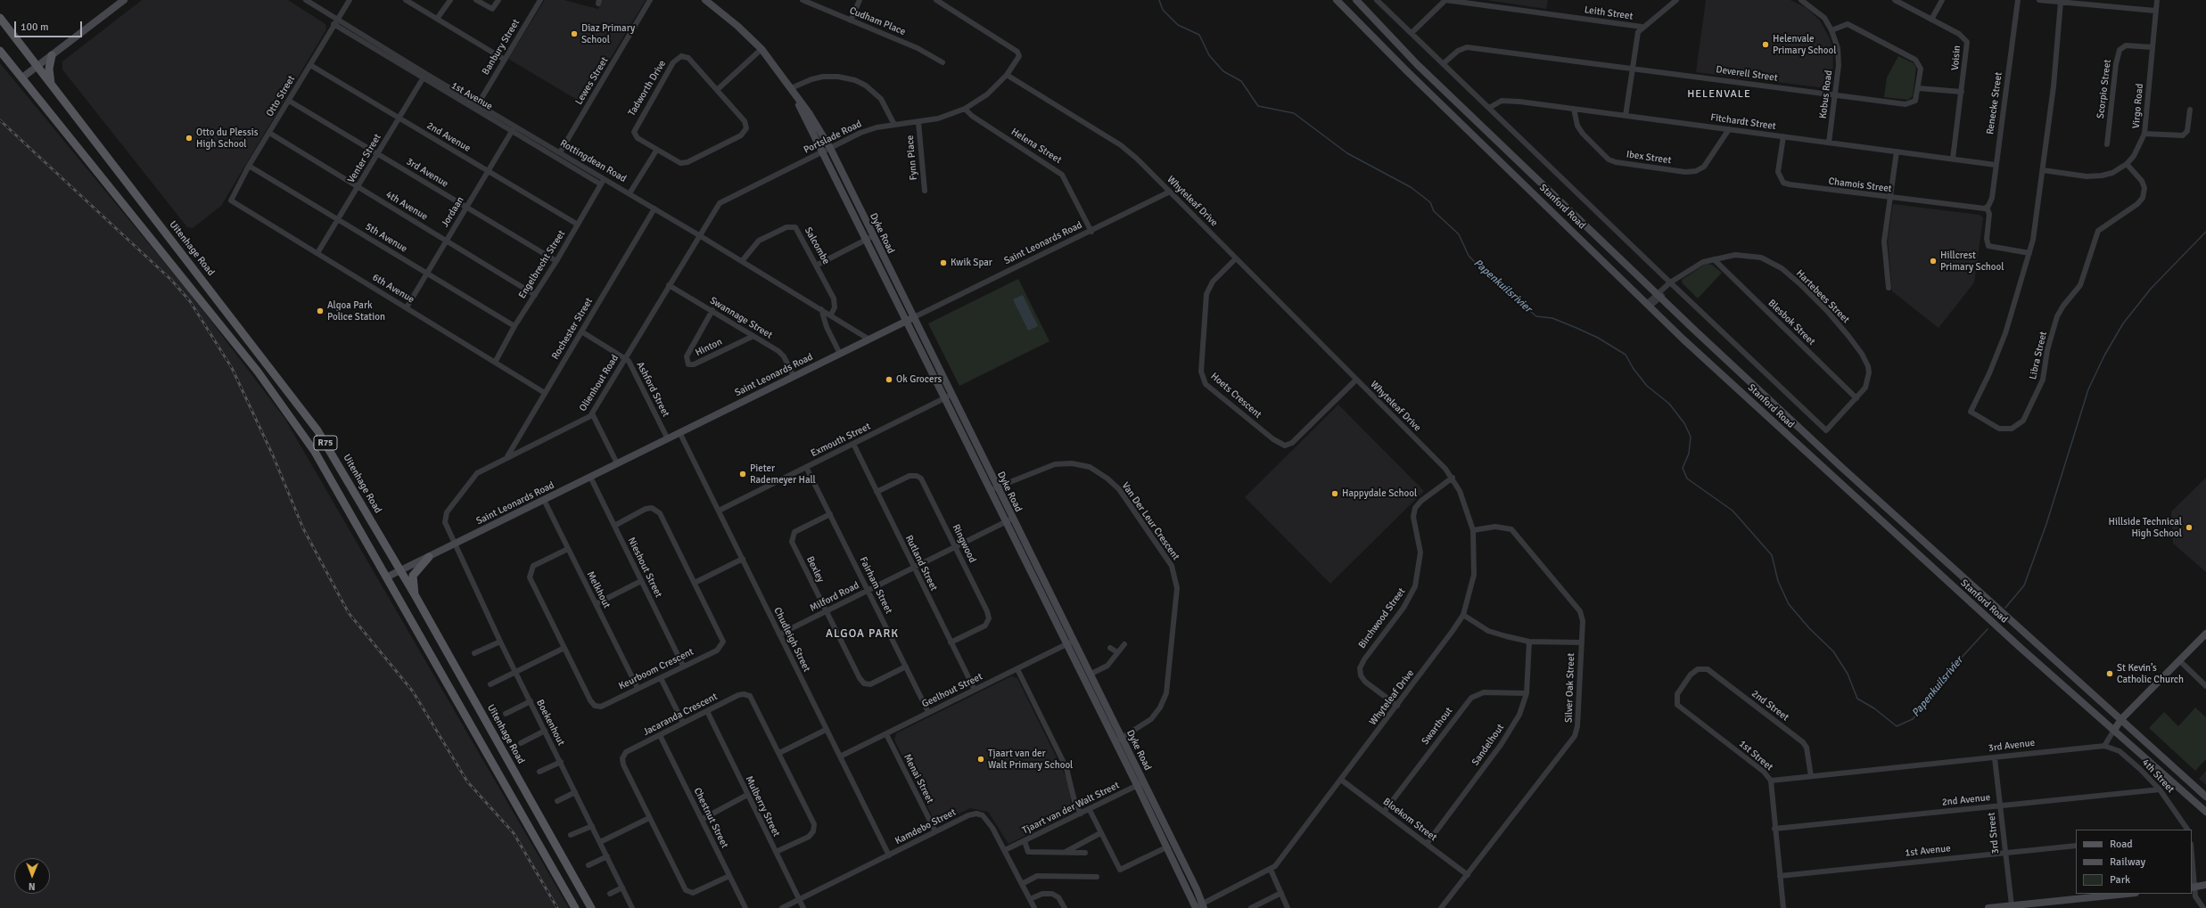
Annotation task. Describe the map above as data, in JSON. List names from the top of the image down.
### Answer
{
  "streets": {
    "main road": ["Uitenhage Road", "R75"],
    "street": [
      "Leith Street",
      "Cudham Place",
      "Banbury Street",
      "Voisin",
      "Deverell Street",
      "Lewes Street",
      "Tadworth Drive",
      "Scorpio Street",
      "Kobus Road",
      "Otto Street",
      "1st Avenue",
      "Renecke Street",
      "Virgo Road",
      "Fitchardt Street",
      "2nd Avenue",
      "Portslade Road",
      "Helena Street",
      "Fynn Place",
      "Ibex Street",
      "Venter Street",
      "Rottingdean Road",
      "3rd Avenue",
      "Chamois Street",
      "Whyteleaf Drive",
      "4th Avenue",
      "Stanford Road",
      "Jordaan",
      "Dyke Road",
      "5th Avenue",
      "Saint Leonards Road",
      "Salcombe",
      "Engelbrecht Street",
      "6th Avenue",
      "Hartebees Street",
      "Swannage Street",
      "Blesbok Street",
      "Rochester Street",
      "Hinton",
      "Libra Street",
      "Olienhout Road",
      "Ashford Street",
      "Hoets Crescent",
      "Exmouth Street",
      "Van Der Leur Crescent",
      "Ringwood",
      "Rutland Street",
      "Nieshout Street",
      "Bexley",
      "Fairham Street",
      "Melkhout",
      "Milford Road",
      "Birchwood Street",
      "Chudleigh Street",
      "Keurboom Crescent",
      "Silver Oak Street",
      "Geelhout Street",
      "2nd Street",
      "Jacaranda Crescent",
      "Boekenhout",
      "Swarthout",
      "Sandelhout",
      "1st Street",
      "4th Street",
      "Menai Street",
      "Mulberry Street",
      "Tjaart van der Walt Street",
      "Chestnut Street",
      "Bloekom Street",
      "Kamdebo Street",
      "3rd Street"
    ]
  },
  "crossings": [
    ["Leith Street", "Stanford Road"],
    ["Banbury Street", "Rottingdean Road"],
    ["Voisin", "Fitchardt Street"],
    ["Deverell Street", "Kobus Road"],
    ["Deverell Street", "Stanford Road"],
    ["Lewes Street", "Rottingdean Road"],
    ["Scorpio Street", "Virgo Road"],
    ["Kobus Road", "Fitchardt Street"],
    ["Otto Street", "1st Avenue"],
    ["Otto Street", "2nd Avenue"],
    ["Otto Street", "Rottingdean Road"],
    ["Otto Street", "3rd Avenue"],
    ["Otto Street", "4th Avenue"],
    ["Otto Street", "5th Avenue"],
    ["Otto Street", "6th Avenue"],
    ["1st Avenue", "Venter Street"],
    ["1st Avenue", "Rottingdean Road"],
    ["1st Avenue", "Jordaan"],
    ["1st Avenue", "Engelbrecht Street"],
    ["1st Avenue", "1st Street"],
    ["1st Avenue", "3rd Street"],
    ["Renecke Street", "Fitchardt Street"],
    ["Renecke Street", "Chamois Street"],
    ["Renecke Street", "Libra Street"],
    ["Virgo Road", "Libra Street"],
    ["Fitchardt Street", "Ibex Street"],
    ["Fitchardt Street", "Chamois Street"],
    ["Fitchardt Street", "Stanford Road"],
    ["2nd Avenue", "Venter Street"],
    ["2nd Avenue", "Jordaan"],
    ["2nd Avenue", "Engelbrecht Street"],
    ["2nd Avenue", "1st Street"],
    ["2nd Avenue", "4th Street"],
    ["2nd Avenue", "3rd Street"],
    ["Portslade Road", "Helena Street"],
    ["Portslade Road", "Fynn Place"],
    ["Portslade Road", "Rottingdean Road"],
    ["Portslade Road", "Whyteleaf Drive"],
    ["Portslade Road", "Dyke Road"],
    ["Portslade Road", "Olienhout Road"],
    ["Helena Street", "Saint Leonards Road"],
    ["Venter Street", "Rottingdean Road"],
    ["Venter Street", "3rd Avenue"],
    ["Venter Street", "4th Avenue"],
    ["Venter Street", "5th Avenue"],
    ["Venter Street", "6th Avenue"],
    ["Rottingdean Road", "Jordaan"],
    ["Rottingdean Road", "Saint Leonards Road"],
    ["Rottingdean Road", "Salcombe"],
    ["Rottingdean Road", "Engelbrecht Street"],
    ["Rottingdean Road", "Rochester Street"],
    ["Rottingdean Road", "Olienhout Road"],
    ["3rd Avenue", "Jordaan"],
    ["3rd Avenue", "Engelbrecht Street"],
    ["3rd Avenue", "2nd Street"],
    ["3rd Avenue", "1st Street"],
    ["3rd Avenue", "4th Street"],
    ["3rd Avenue", "3rd Street"],
    ["Whyteleaf Drive", "Dyke Road"],
    ["Whyteleaf Drive", "Saint Leonards Road"],
    ["Whyteleaf Drive", "Hoets Crescent"],
    ["Whyteleaf Drive", "Birchwood Street"],
    ["Whyteleaf Drive", "Silver Oak Street"],
    ["Whyteleaf Drive", "Bloekom Street"],
    ["4th Avenue", "Jordaan"],
    ["4th Avenue", "Engelbrecht Street"],
    ["Stanford Road", "Hartebees Street"],
    ["Jordaan", "5th Avenue"],
    ["Jordaan", "6th Avenue"],
    ["Dyke Road", "Saint Leonards Road"],
    ["Dyke Road", "Exmouth Street"],
    ["Dyke Road", "Van Der Leur Crescent"],
    ["Dyke Road", "Milford Road"],
    ["Dyke Road", "Geelhout Street"],
    ["Dyke Road", "Tjaart van der Walt Street"],
    ["5th Avenue", "Engelbrecht Street"],
    ["Saint Leonards Road", "Uitenhage Road"],
    ["Saint Leonards Road", "Swannage Street"],
    ["Saint Leonards Road", "Olienhout Road"],
    ["Saint Leonards Road", "Ashford Street"],
    ["Saint Leonards Road", "R75"],
    ["Saint Leonards Road", "Nieshout Street"],
    ["Saint Leonards Road", "Melkhout"],
    ["Saint Leonards Road", "Chudleigh Street"],
    ["Saint Leonards Road", "Boekenhout"],
    ["Engelbrecht Street", "6th Avenue"],
    ["6th Avenue", "Rochester Street"],
    ["Hartebees Street", "Blesbok Street"],
    ["Swannage Street", "Hinton"],
    ["Swannage Street", "Olienhout Road"],
    ["Rochester Street", "Olienhout Road"],
    ["Rochester Street", "Ashford Street"],
    ["Olienhout Road", "Ashford Street"],
    ["Olienhout Road", "Boekenhout"],
    ["Exmouth Street", "Rutland Street"],
    ["Exmouth Street", "Fairham Street"],
    ["Exmouth Street", "Chudleigh Street"],
    ["Ringwood", "Rutland Street"],
    ["Ringwood", "Milford Road"],
    ["Rutland Street", "Milford Road"],
    ["Rutland Street", "Geelhout Street"],
    ["Nieshout Street", "Keurboom Crescent"],
    ["Bexley", "Fairham Street"],
    ["Bexley", "Milford Road"],
    ["Fairham Street", "Milford Road"],
    ["Fairham Street", "Geelhout Street"],
    ["Melkhout", "Keurboom Crescent"],
    ["Milford Road", "Chudleigh Street"],
    ["Chudleigh Street", "Geelhout Street"],
    ["Chudleigh Street", "Kamdebo Street"],
    ["Silver Oak Street", "Bloekom Street"],
    ["Geelhout Street", "Menai Street"],
    ["2nd Street", "1st Street"],
    ["Jacaranda Crescent", "Mulberry Street"],
    ["Jacaranda Crescent", "Chestnut Street"],
    ["Swarthout", "Sandelhout"],
    ["Swarthout", "Bloekom Street"],
    ["Sandelhout", "Bloekom Street"],
    ["Menai Street", "Kamdebo Street"],
    ["Mulberry Street", "Kamdebo Street"],
    ["Tjaart van der Walt Street", "Kamdebo Street"]
  ],
  "districts": ["HELENVALE", "ALGOA PARK"],
  "water": ["Papenkuilsrivier"],
  "places": [
    "Diaz Primary School",
    "Helenvale Primary School",
    "Otto du Plessis High School",
    "Hillcrest Primary School",
    "Kwik Spar",
    "Algoa Park Police Station",
    "Ok Grocers",
    "Pieter Rademeyer Hall",
    "Happydale School",
    "Hillside Technical High School",
    "St Kevin’s Catholic Church",
    "Tjaart van der Walt Primary School"
  ],
  "legend": ["Road", "Railway", "Park"],
  "scale_bar": "100 m",
  "north": "bottom"
}
